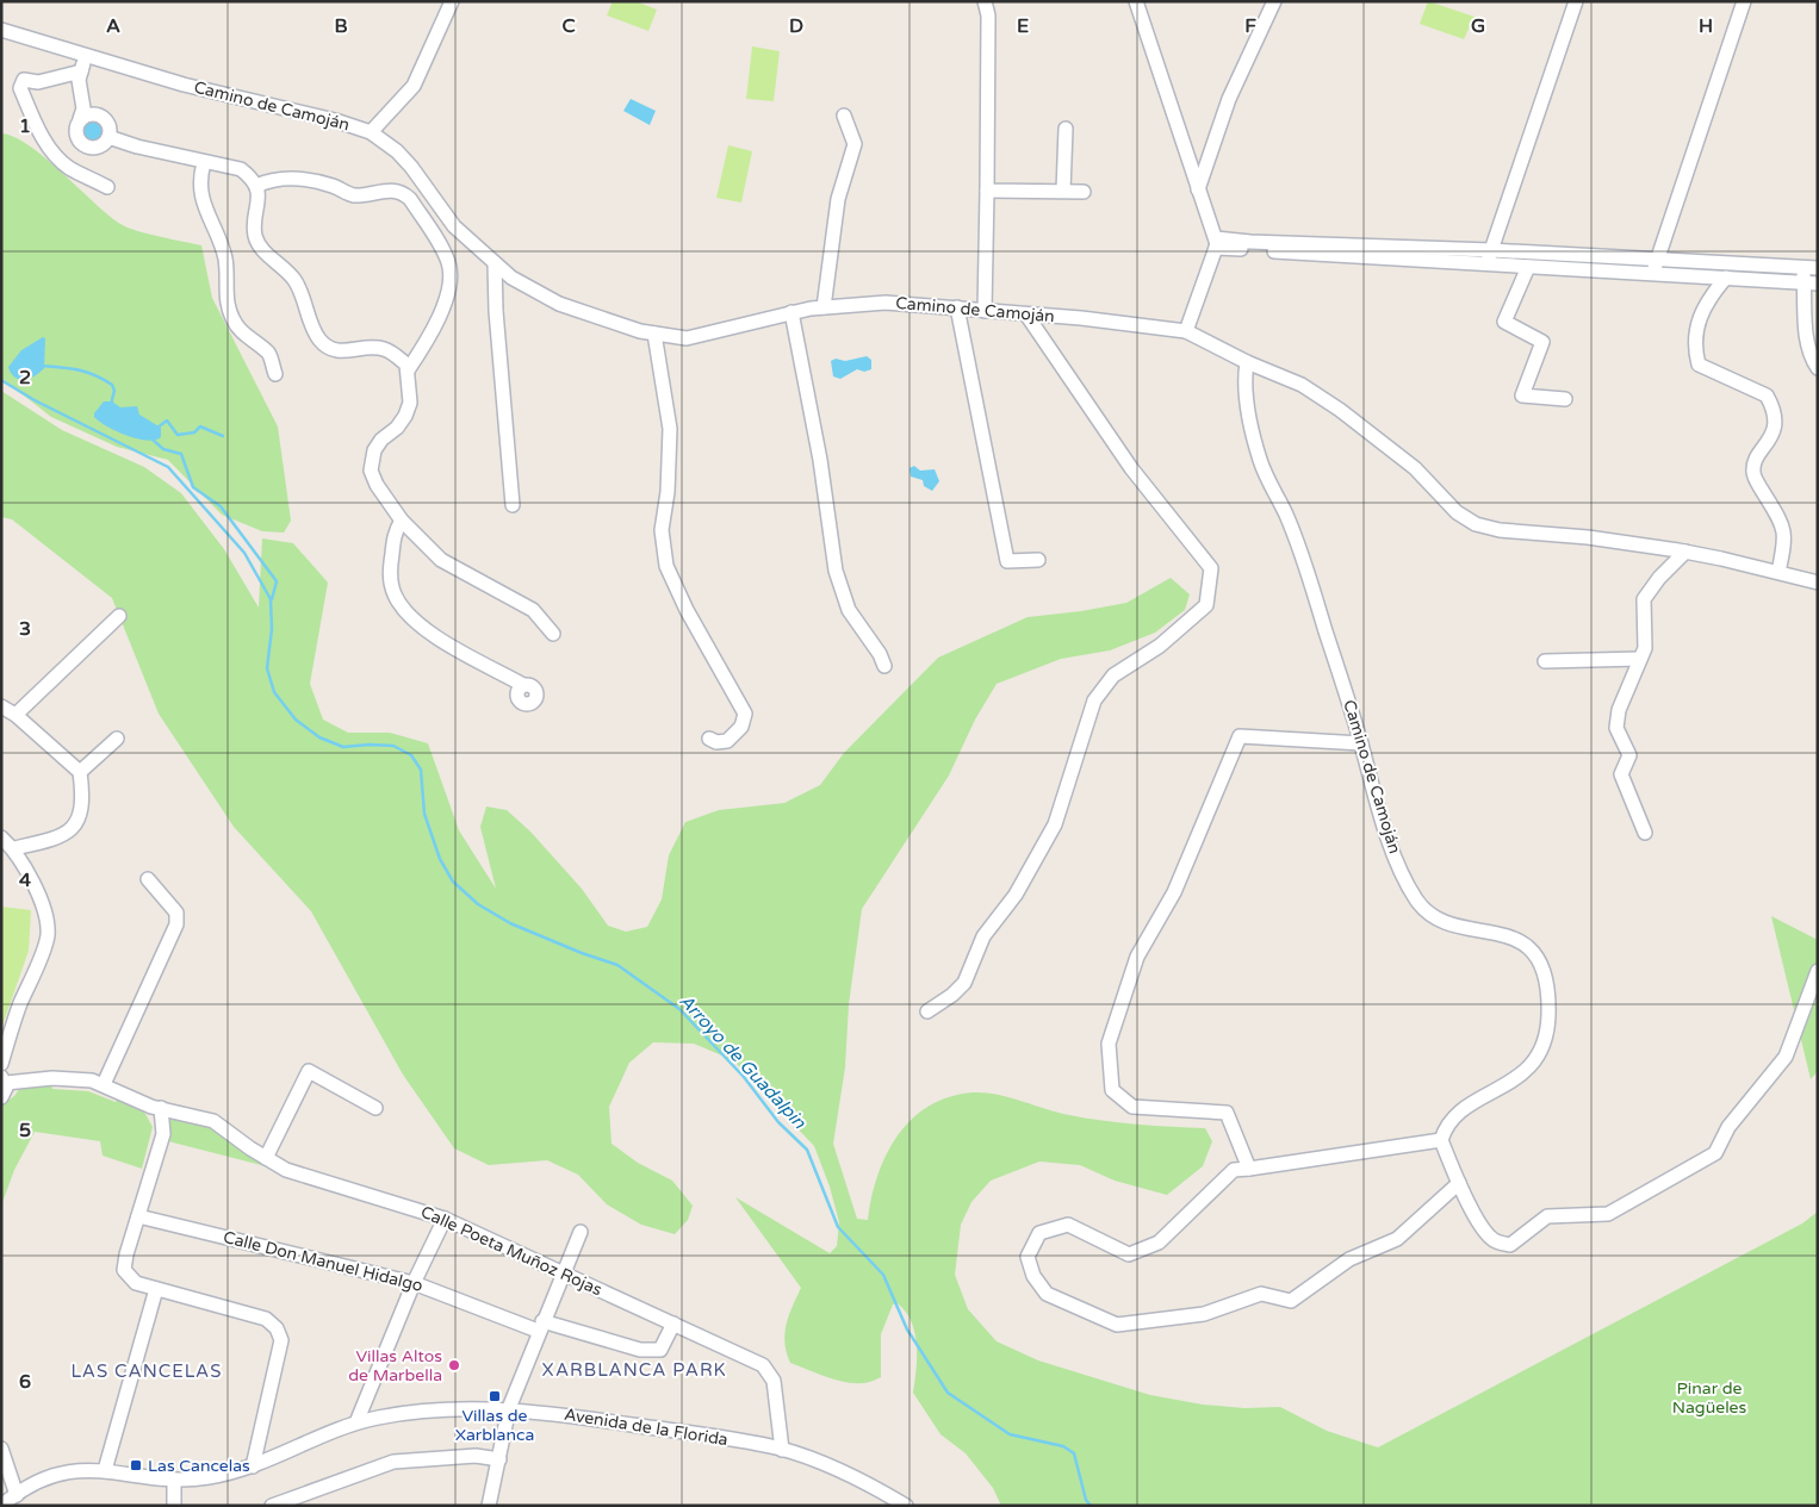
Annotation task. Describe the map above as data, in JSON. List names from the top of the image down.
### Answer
{
  "streets": {
    "street": [
      "Camino de Camoján",
      "Calle Poeta Muñoz Rojas",
      "Calle Don Manuel Hidalgo",
      "Avenida de la Florida"
    ]
  },
  "crossings": [
    ["Calle Poeta Muñoz Rojas", "Calle Don Manuel Hidalgo"],
    ["Calle Poeta Muñoz Rojas", "Avenida de la Florida"]
  ],
  "districts": ["XARBLANCA PARK", "LAS CANCELAS"],
  "water": ["Arroyo de Guadalpin"],
  "parks": ["Pinar de Nagüeles"],
  "places": {
    "other": ["Villas Altos de Marbella"],
    "transit": ["Villas de Xarblanca", "Las Cancelas"]
  },
  "grid": {
    "columns": [
      "A",
      "B",
      "C",
      "D",
      "E",
      "F",
      "G",
      "H"
    ],
    "rows": [
      "1",
      "2",
      "3",
      "4",
      "5",
      "6"
    ]
  }
}
